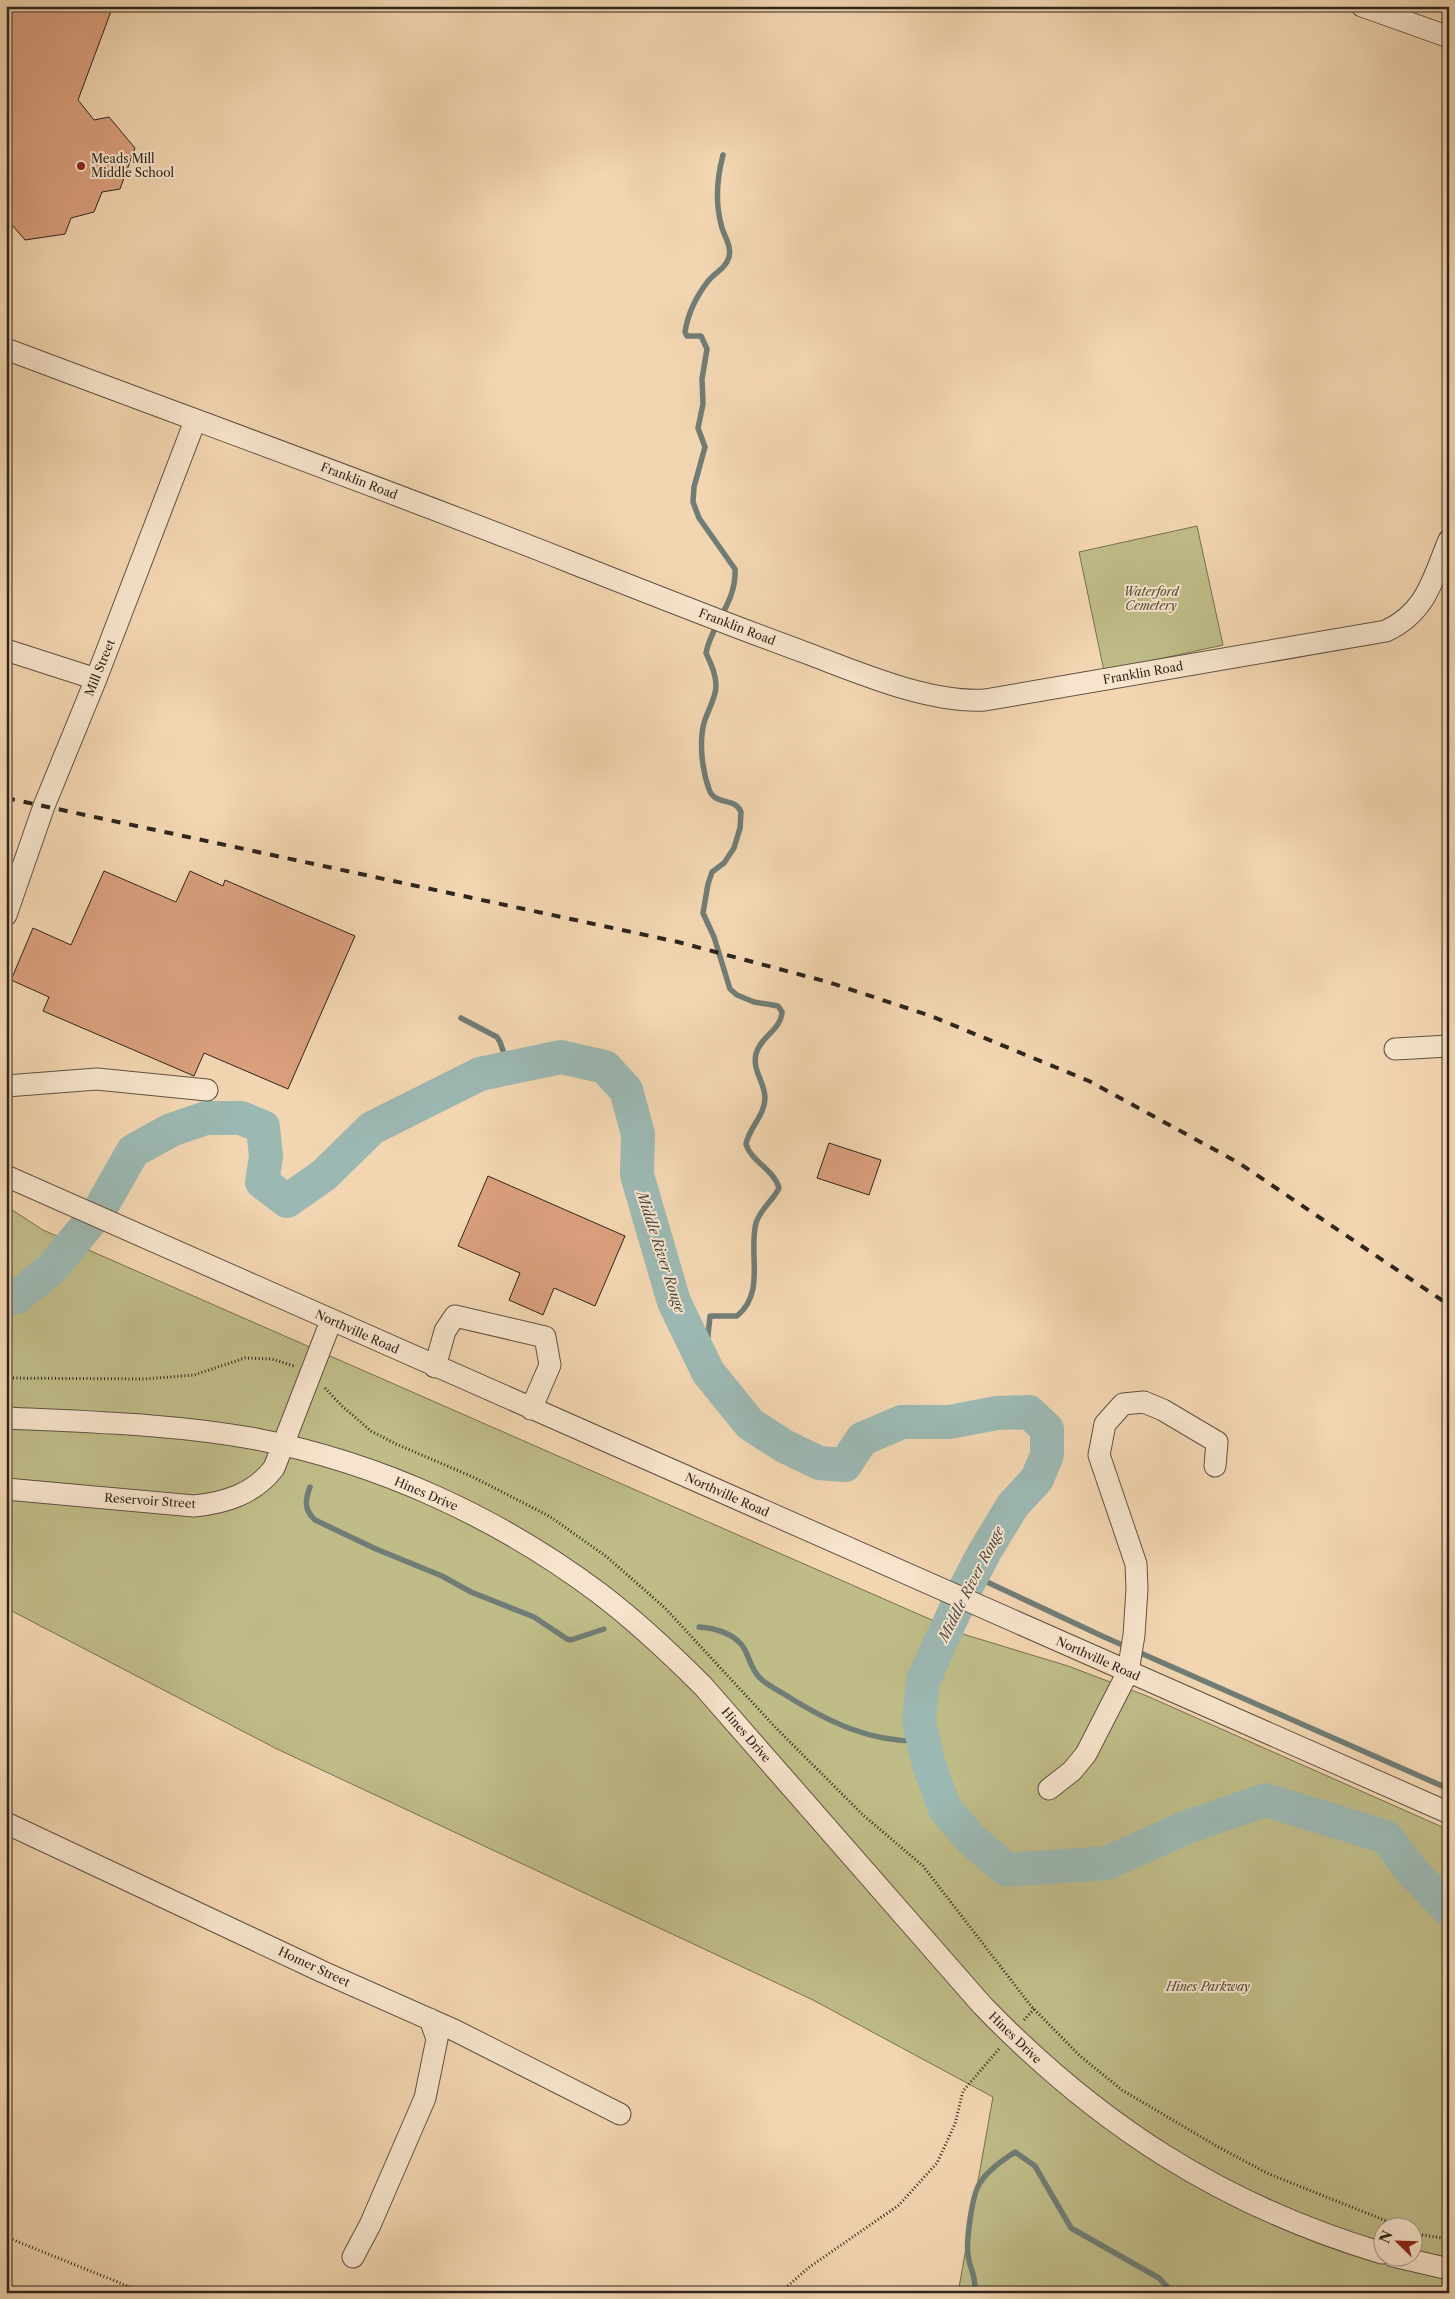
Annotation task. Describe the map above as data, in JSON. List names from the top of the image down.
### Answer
{
  "streets": {
    "street": [
      "Franklin Road",
      "Mill Street",
      "Northville Road",
      "Hines Drive",
      "Reservoir Street",
      "Homer Street"
    ]
  },
  "crossings": [
    ["Franklin Road", "Mill Street"],
    ["Northville Road", "Reservoir Street"],
    ["Hines Drive", "Reservoir Street"]
  ],
  "water": ["Middle River Rouge"],
  "parks": ["Waterford Cemetery", "Hines Parkway"],
  "places": ["Meads Mill Middle School"],
  "north": "top left"
}
